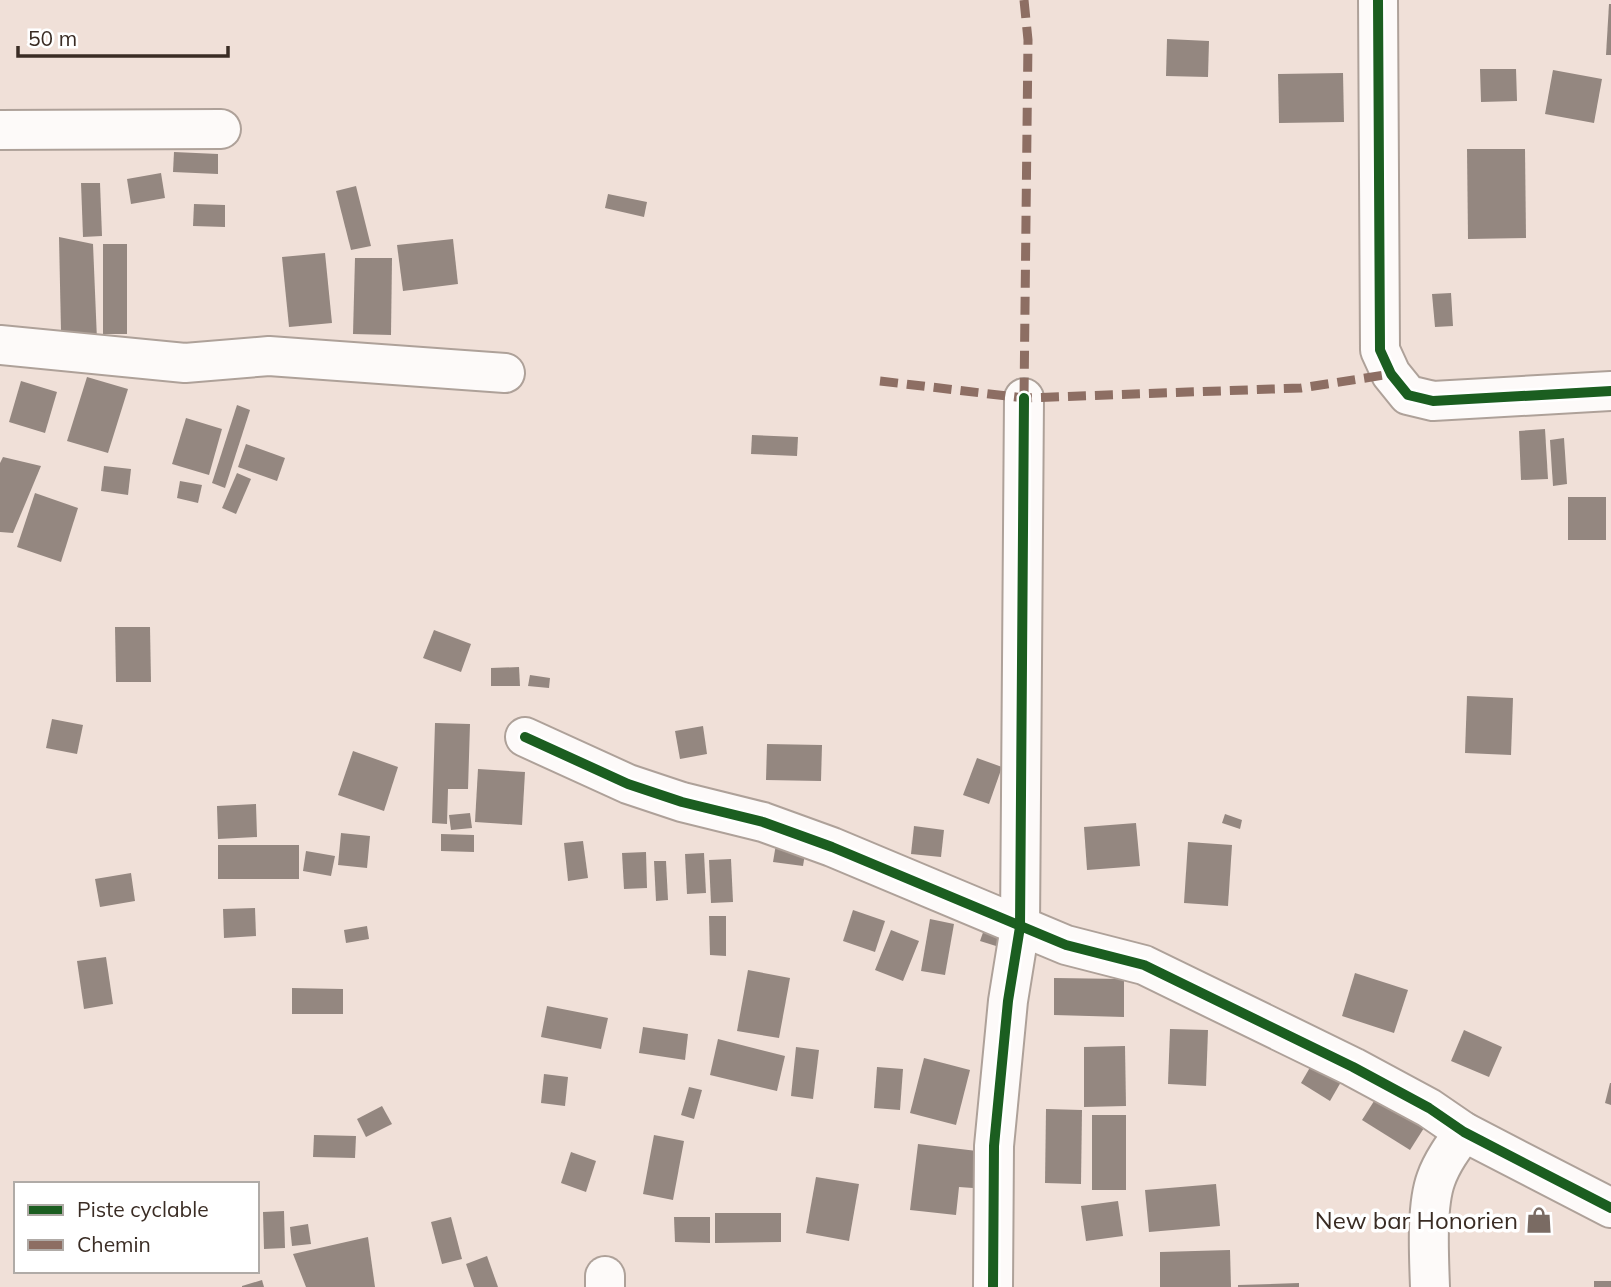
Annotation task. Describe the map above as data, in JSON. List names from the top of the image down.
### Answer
{
  "places": {
    "shop": ["New bar Honorien"]
  },
  "legend": ["Piste cyclable", "Chemin"],
  "scale_bar": "50 m"
}
